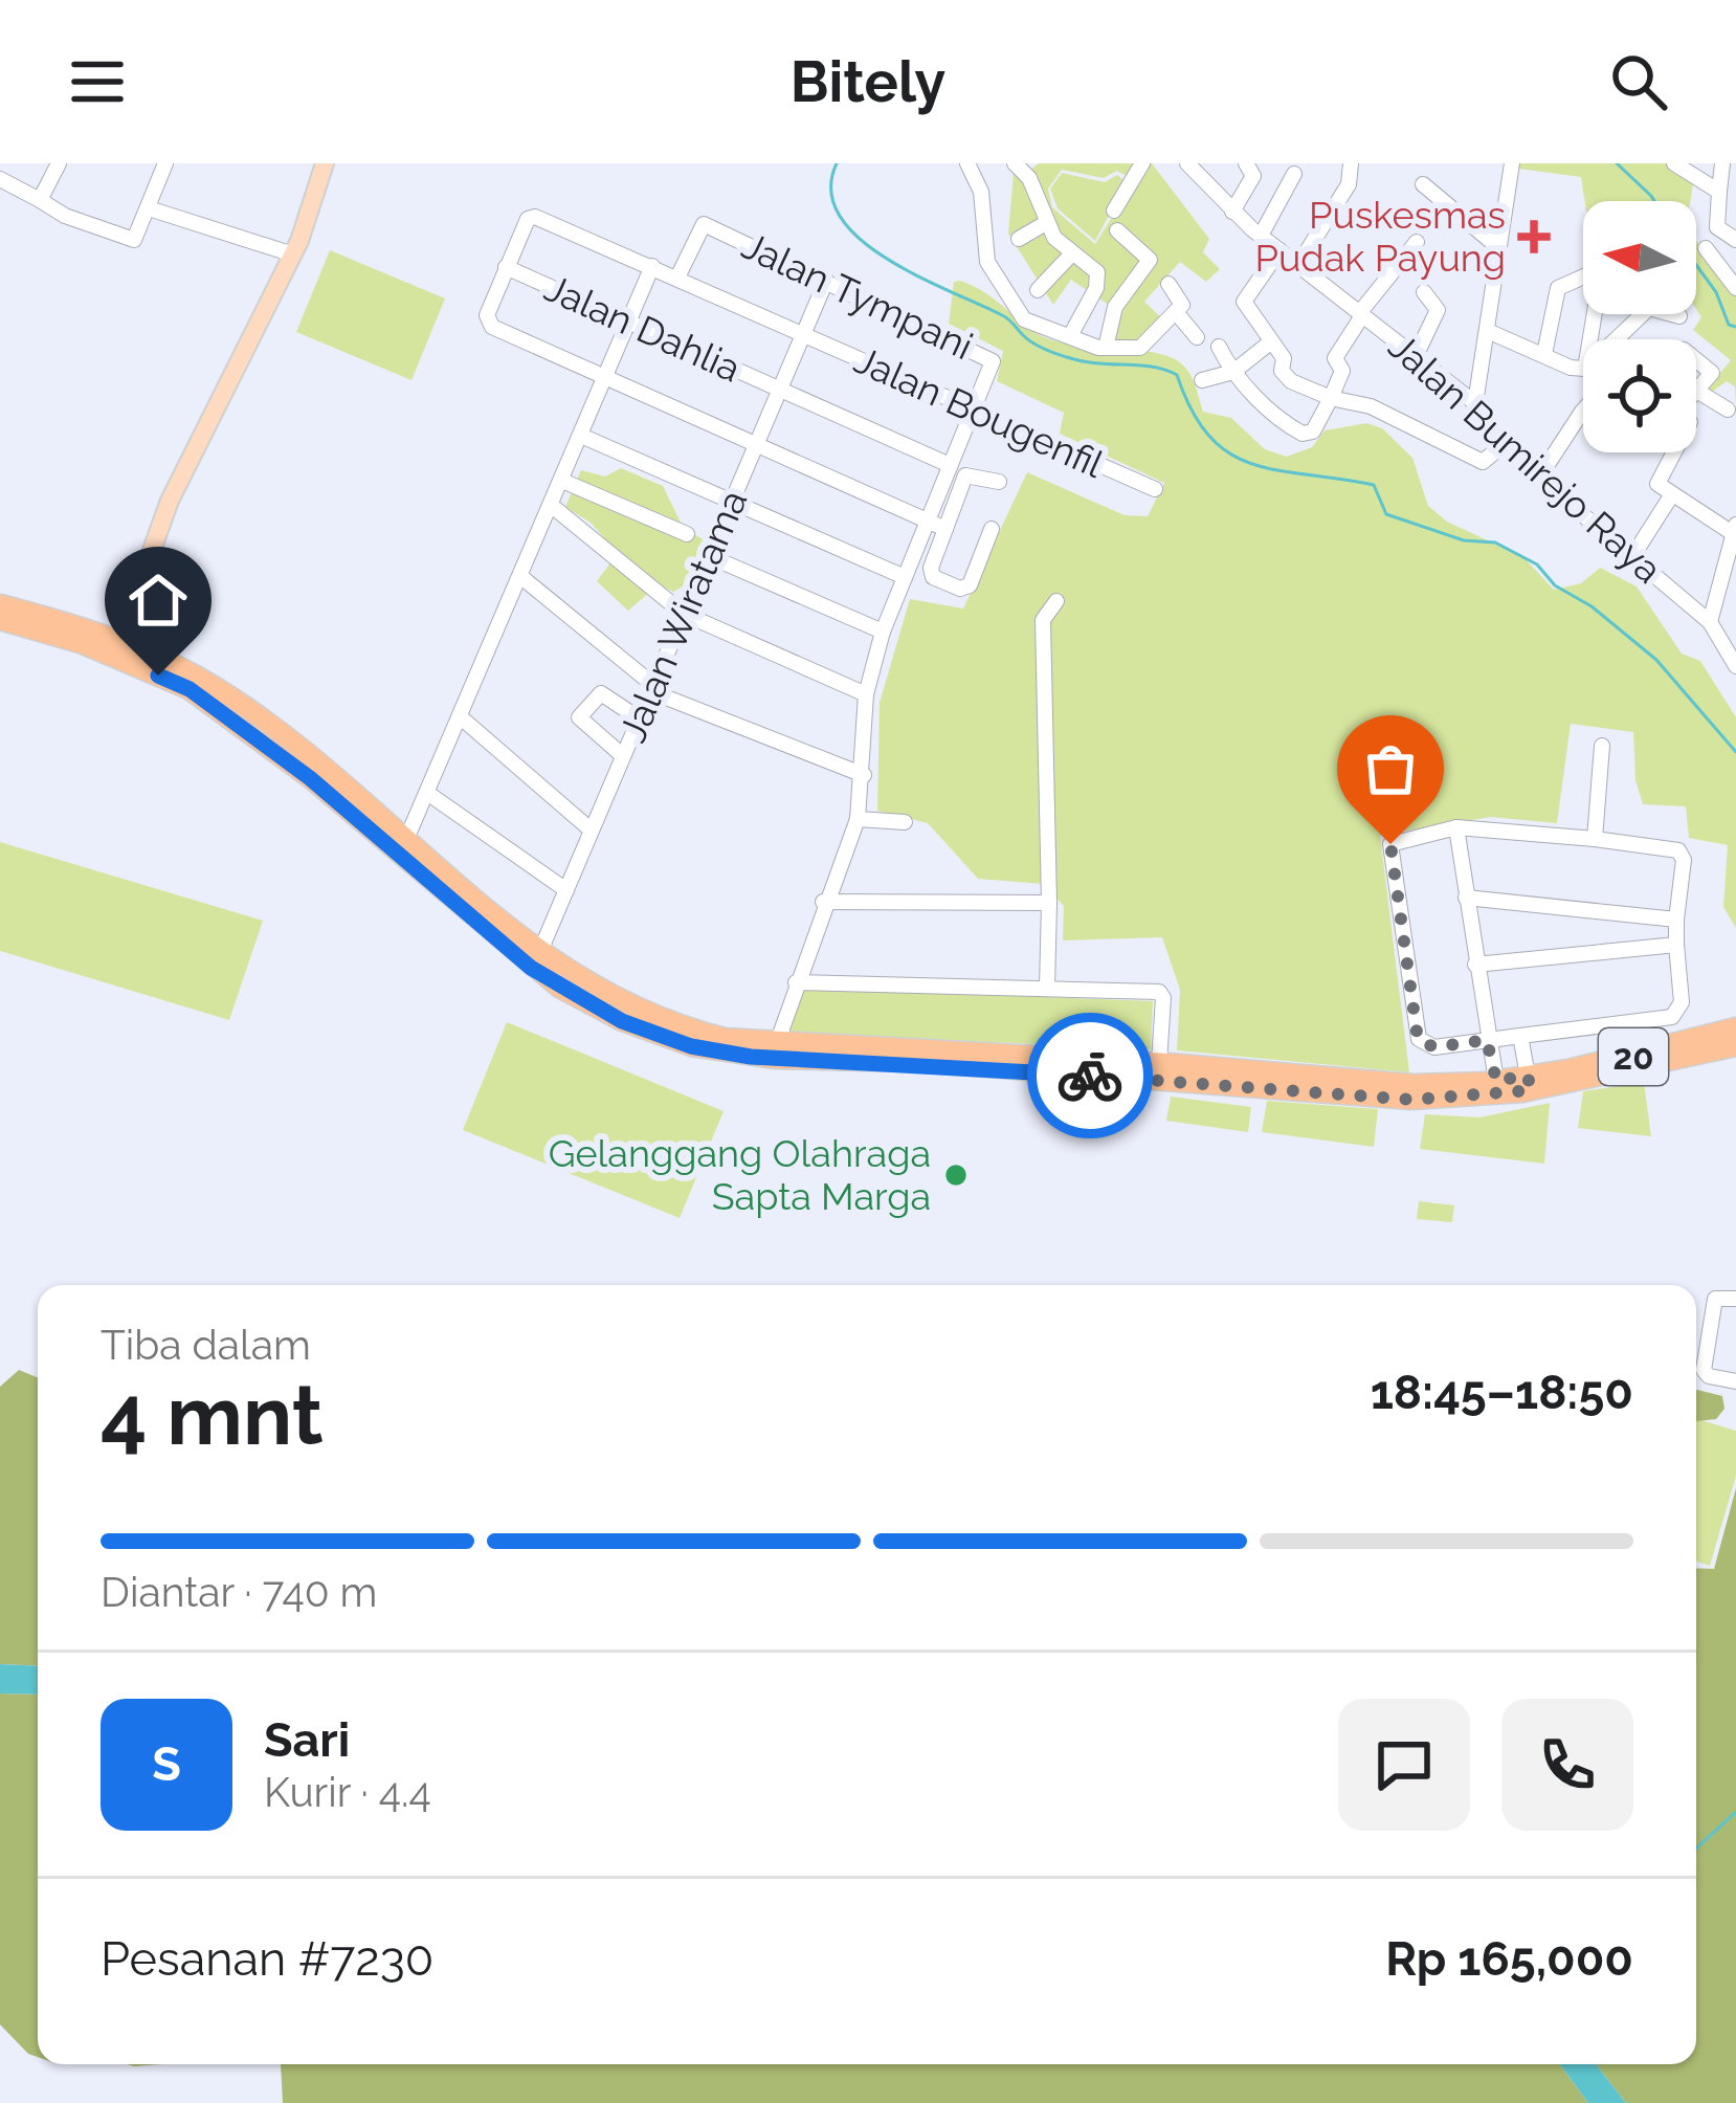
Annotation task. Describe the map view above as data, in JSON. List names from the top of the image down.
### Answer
{
  "streets": {
    "highway": ["20"],
    "street": [
      "Jalan Tympani",
      "Jalan Dahlia",
      "Jalan Bougenfil",
      "Jalan Bumirejo Raya",
      "Jalan Wiratama"
    ]
  },
  "crossings": [
    ["Jalan Tympani", "Jalan Bougenfil"],
    ["Jalan Tympani", "Jalan Wiratama"],
    ["Jalan Dahlia", "Jalan Bougenfil"],
    ["Jalan Dahlia", "Jalan Wiratama"],
    ["Jalan Bougenfil", "Jalan Wiratama"],
    ["Jalan Wiratama", "20"]
  ],
  "places": {
    "health": ["Puskesmas Pudak Payung"],
    "other": ["Gelanggang Olahraga Sapta Marga"]
  },
  "north": "left",
  "page": {
    "header": "Bitely",
    "heading": ["4 mnt", "Tiba dalam", "18:45–18:50"],
    "panel": [
      "Sari",
      "Kurir · 4.4",
      "Pesanan #7230",
      "Rp 165,000"
    ],
    "bar": "Diantar · 740 m",
    "round": "S"
  }
}
